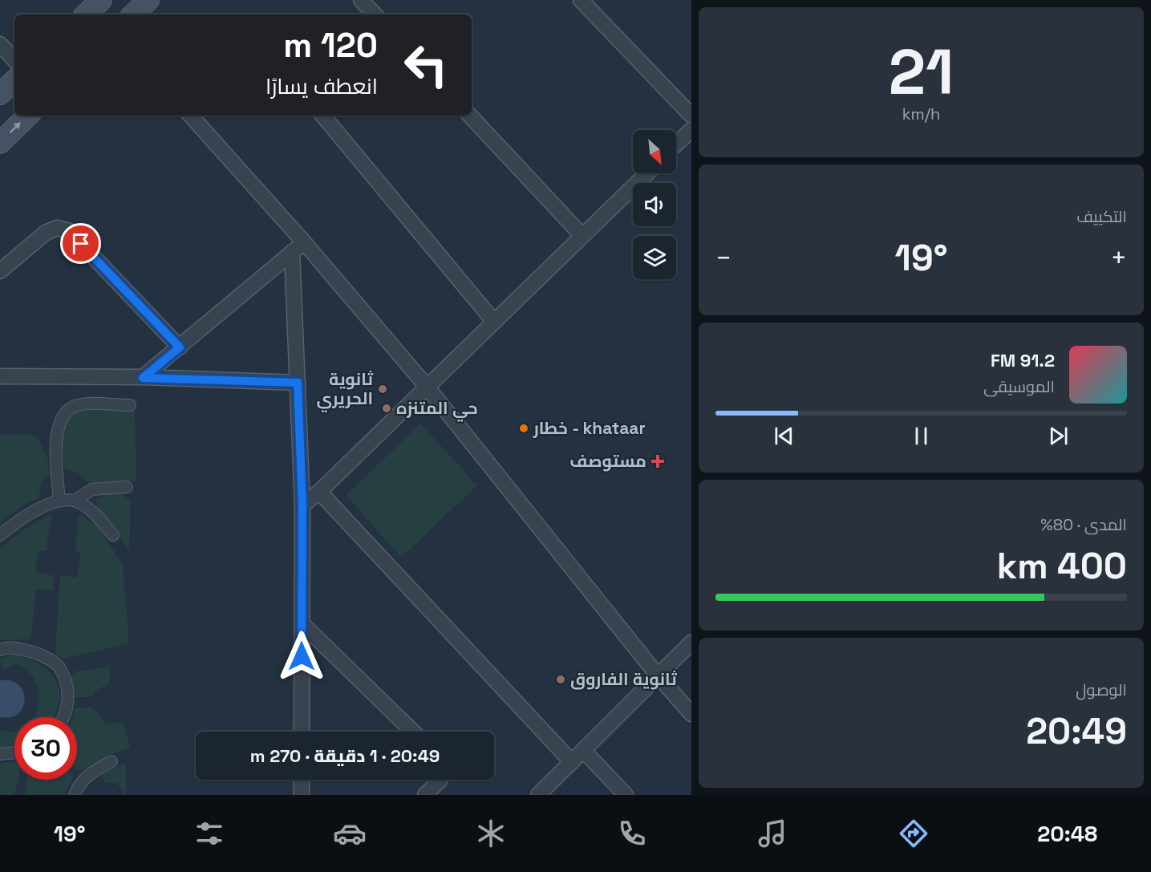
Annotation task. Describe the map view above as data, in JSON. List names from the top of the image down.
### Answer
{
  "places": {
    "other": [
      "ثانوية الحريري",
      "حي المتنزه",
      "خطار - khataar",
      "ثانوية الفاروق"
    ],
    "health": ["مستوصف"]
  },
  "north": "bottom right",
  "page": {
    "tile": [
      ["21", "km/h"],
      "التكييف",
      ["المدى · 80%", "400 km"],
      ["الوصول", "20:49"]
    ],
    "turn": ["120 m", "انعطف يسارًا"],
    "heat": ["−", "19°", "+"],
    "song": ["91.2 FM", "الموسيقى"],
    "limit": "30",
    "trip": "20:49 · 1 دقيقة · 270 m",
    "tabs": ["20:48", "19°"]
  }
}
